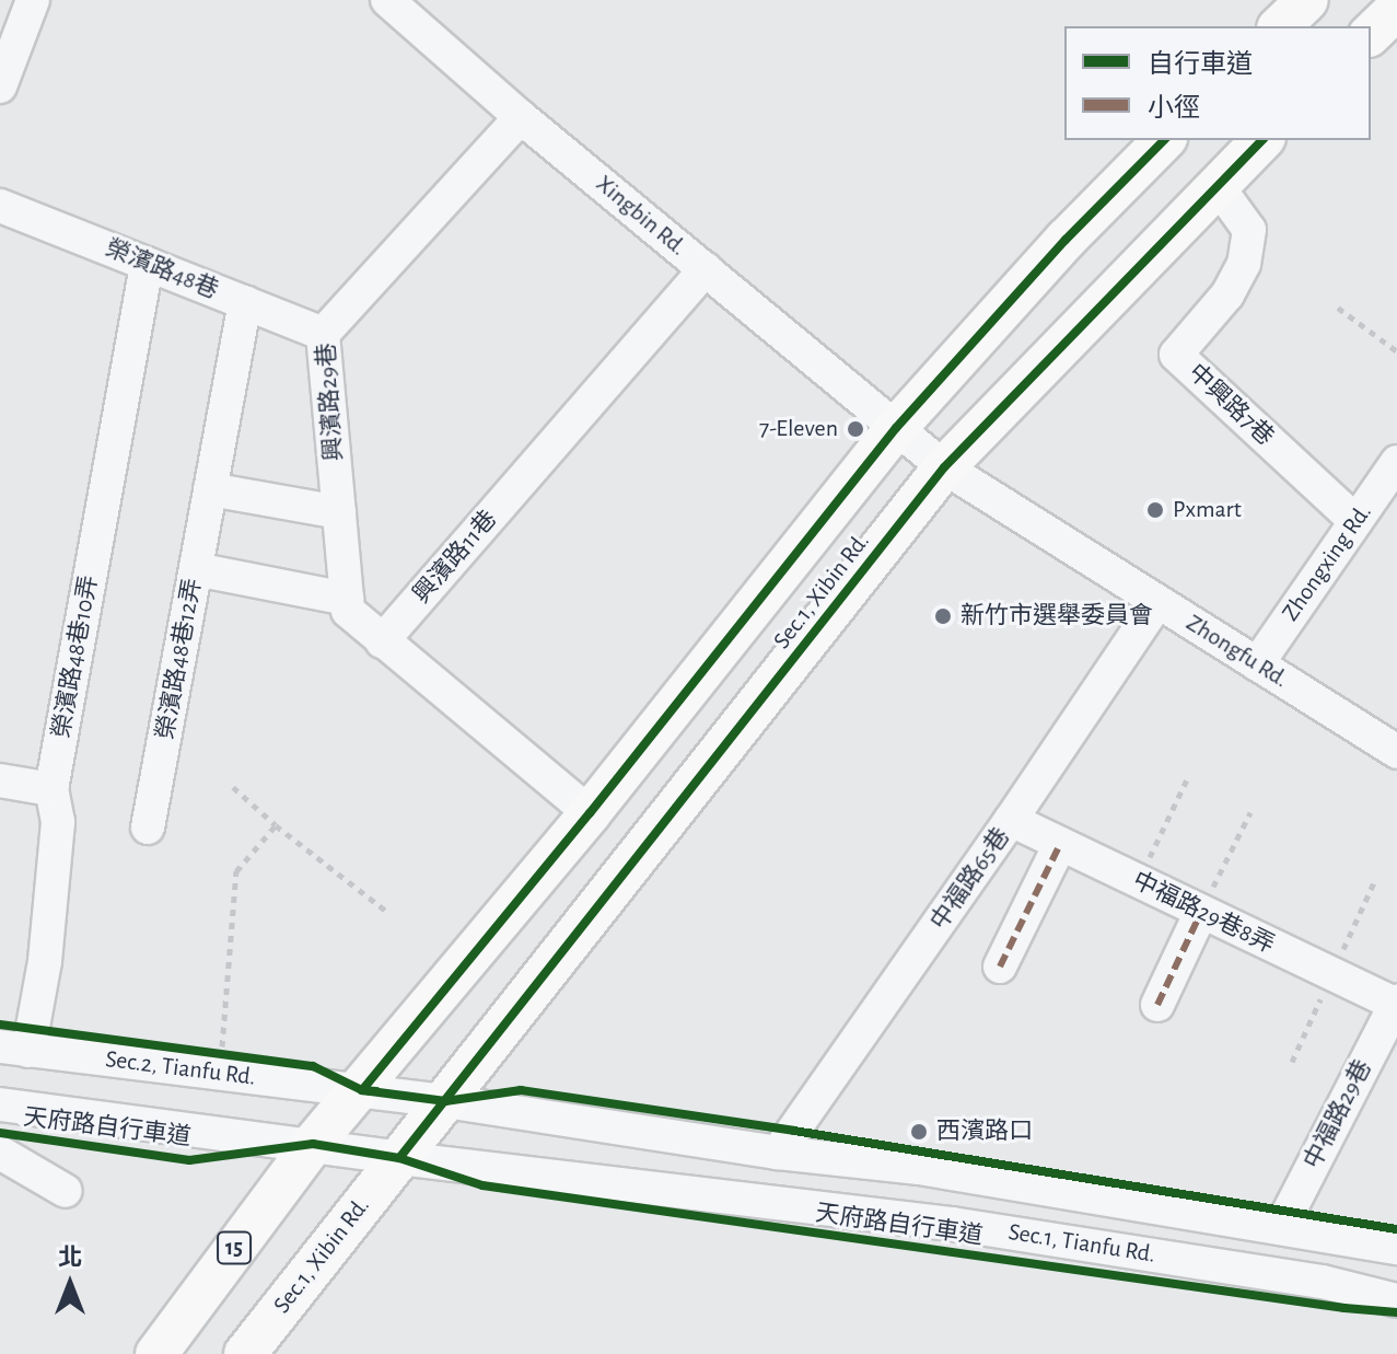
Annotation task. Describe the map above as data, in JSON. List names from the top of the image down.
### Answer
{
  "streets": {
    "main road": ["Sec.1, Xibin Rd.", "15"],
    "street": [
      "Xingbin Rd.",
      "榮濱路48巷",
      "興濱路29巷",
      "中興路7巷",
      "興濱路11巷",
      "Zhongxing Rd.",
      "Zhongfu Rd.",
      "榮濱路48巷10弄",
      "榮濱路48巷12弄",
      "中福路65巷",
      "中福路29巷8弄",
      "Sec.2, Tianfu Rd.",
      "中福路29巷",
      "Sec.1, Tianfu Rd."
    ],
    "cycle path": ["天府路自行車道"]
  },
  "crossings": [
    ["Xingbin Rd.", "興濱路29巷"],
    ["Xingbin Rd.", "興濱路11巷"],
    ["Xingbin Rd.", "Sec.1, Xibin Rd."],
    ["Xingbin Rd.", "Zhongfu Rd."],
    ["榮濱路48巷", "興濱路29巷"],
    ["榮濱路48巷", "榮濱路48巷10弄"],
    ["榮濱路48巷", "榮濱路48巷12弄"],
    ["中興路7巷", "Zhongxing Rd."],
    ["中興路7巷", "Sec.1, Xibin Rd."],
    ["Zhongxing Rd.", "Zhongfu Rd."],
    ["Sec.1, Xibin Rd.", "Zhongfu Rd."],
    ["Sec.1, Xibin Rd.", "Sec.2, Tianfu Rd."],
    ["Sec.1, Xibin Rd.", "Sec.1, Tianfu Rd."],
    ["Sec.1, Xibin Rd.", "15"],
    ["Zhongfu Rd.", "中福路65巷"],
    ["榮濱路48巷10弄", "Sec.2, Tianfu Rd."],
    ["中福路65巷", "中福路29巷8弄"],
    ["中福路65巷", "Sec.1, Tianfu Rd."],
    ["中福路29巷8弄", "中福路29巷"],
    ["Sec.2, Tianfu Rd.", "Sec.1, Tianfu Rd."],
    ["Sec.2, Tianfu Rd.", "15"],
    ["中福路29巷", "Sec.1, Tianfu Rd."],
    ["Sec.1, Tianfu Rd.", "15"]
  ],
  "places": [
    "7-Eleven",
    "Pxmart",
    "新竹市選舉委員會",
    "西濱路口"
  ],
  "legend": ["自行車道", "小徑"],
  "north": "top"
}
